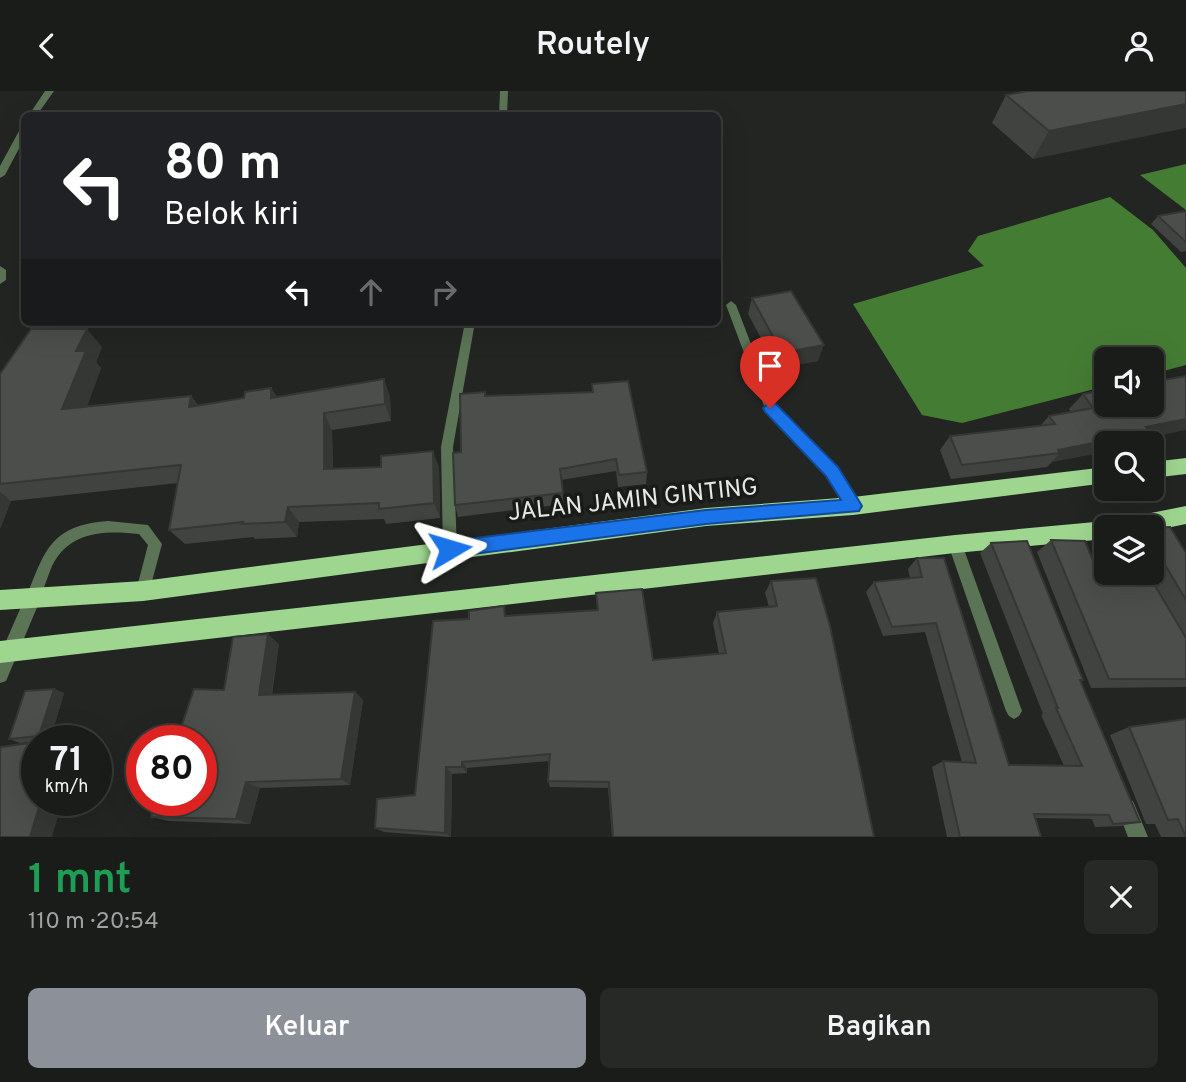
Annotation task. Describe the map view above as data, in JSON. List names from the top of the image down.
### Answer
{
  "streets": {
    "highway": ["JALAN JAMIN GINTING"]
  },
  "page": {
    "header": "Routely",
    "turn": ["80 m", "Belok kiri"],
    "speed": "71 km/h",
    "limit": "80",
    "heading": ["1 mnt", "110 m · 20:54"],
    "buttons": ["Keluar", "Bagikan"]
  }
}
